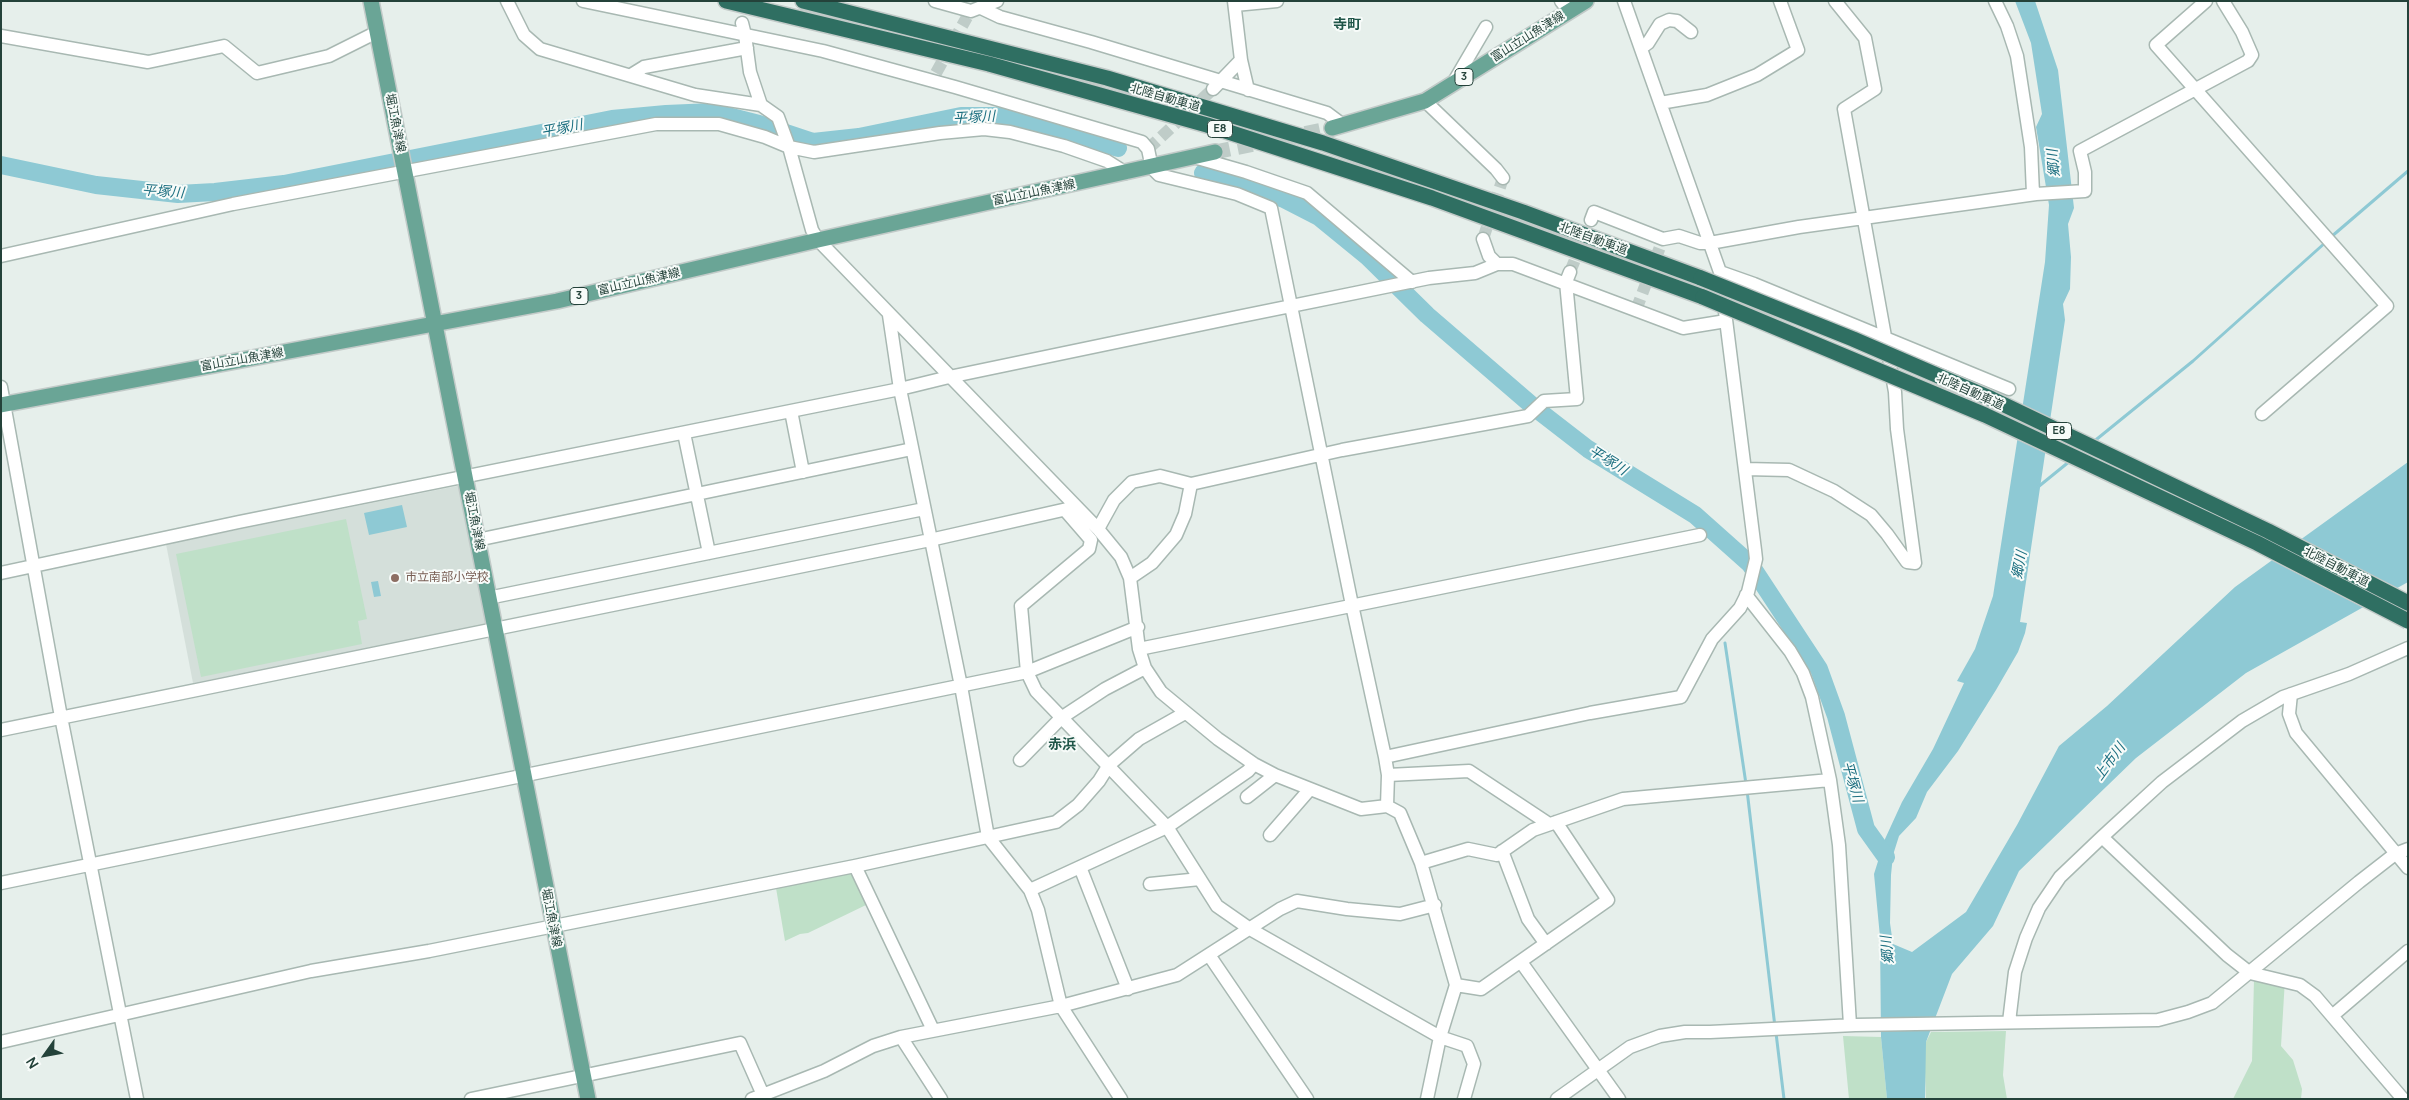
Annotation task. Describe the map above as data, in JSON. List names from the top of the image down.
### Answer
{
  "streets": {
    "highway": ["北陸自動車道", "E8"],
    "main road": ["富山立山魚津線", "3", "堀江魚津線"]
  },
  "crossings": [
    ["富山立山魚津線", "堀江魚津線"]
  ],
  "districts": ["寺町", "赤浜"],
  "water": ["平塚川", "郷川", "上市川"],
  "places": ["市立南部小学校"],
  "north": "bottom left"
}
